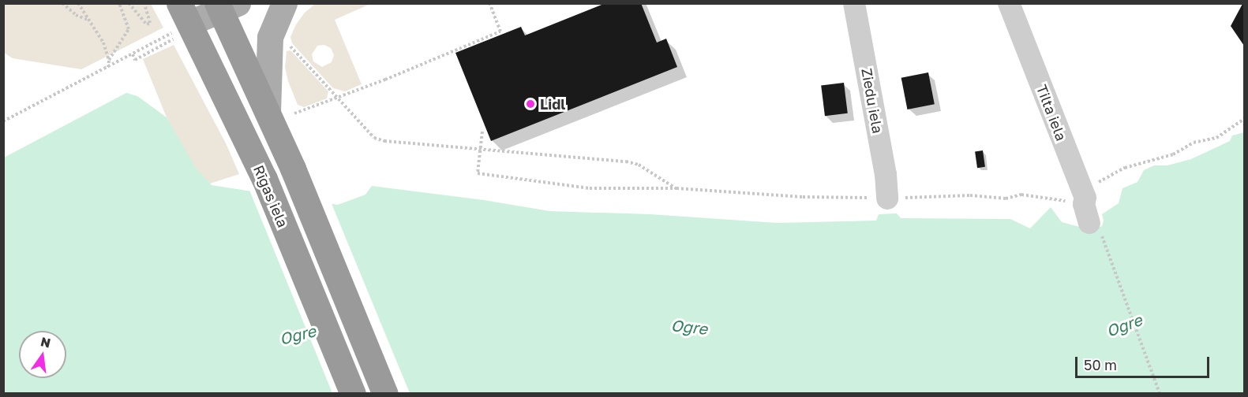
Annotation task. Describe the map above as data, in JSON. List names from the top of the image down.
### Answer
{
  "streets": {
    "highway": ["Rīgas iela"],
    "street": ["Ziedu iela", "Tilta iela"]
  },
  "water": ["Ogre"],
  "places": ["Lidl"],
  "scale_bar": "50 m",
  "north": "top"
}
